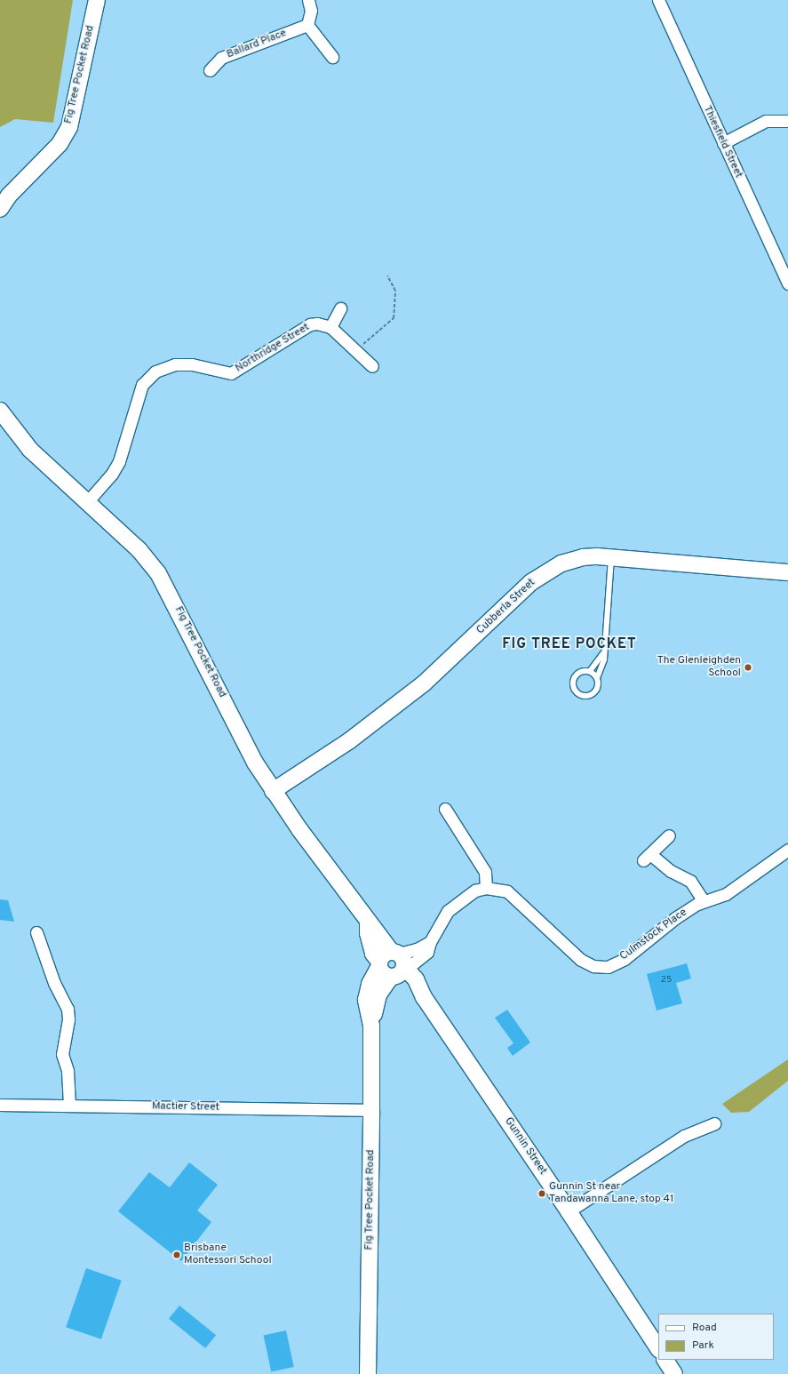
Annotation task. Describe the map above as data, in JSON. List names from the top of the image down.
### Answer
{
  "streets": {
    "street": [
      "Ballard Place",
      "Fig Tree Pocket Road",
      "Thiesfield Street",
      "Northridge Street",
      "Cubberla Street",
      "Culmstock Place",
      "Mactier Street",
      "Gunnin Street"
    ]
  },
  "crossings": [
    ["Fig Tree Pocket Road", "Northridge Street"],
    ["Fig Tree Pocket Road", "Cubberla Street"],
    ["Fig Tree Pocket Road", "Mactier Street"],
    ["Fig Tree Pocket Road", "Gunnin Street"]
  ],
  "districts": ["FIG TREE POCKET"],
  "places": ["The Glenleighden School", "Gunnin St near Tandawanna Lane, stop 41", "Brisbane Montessori School"],
  "house_numbers": ["25"],
  "legend": ["Road", "Park"]
}
